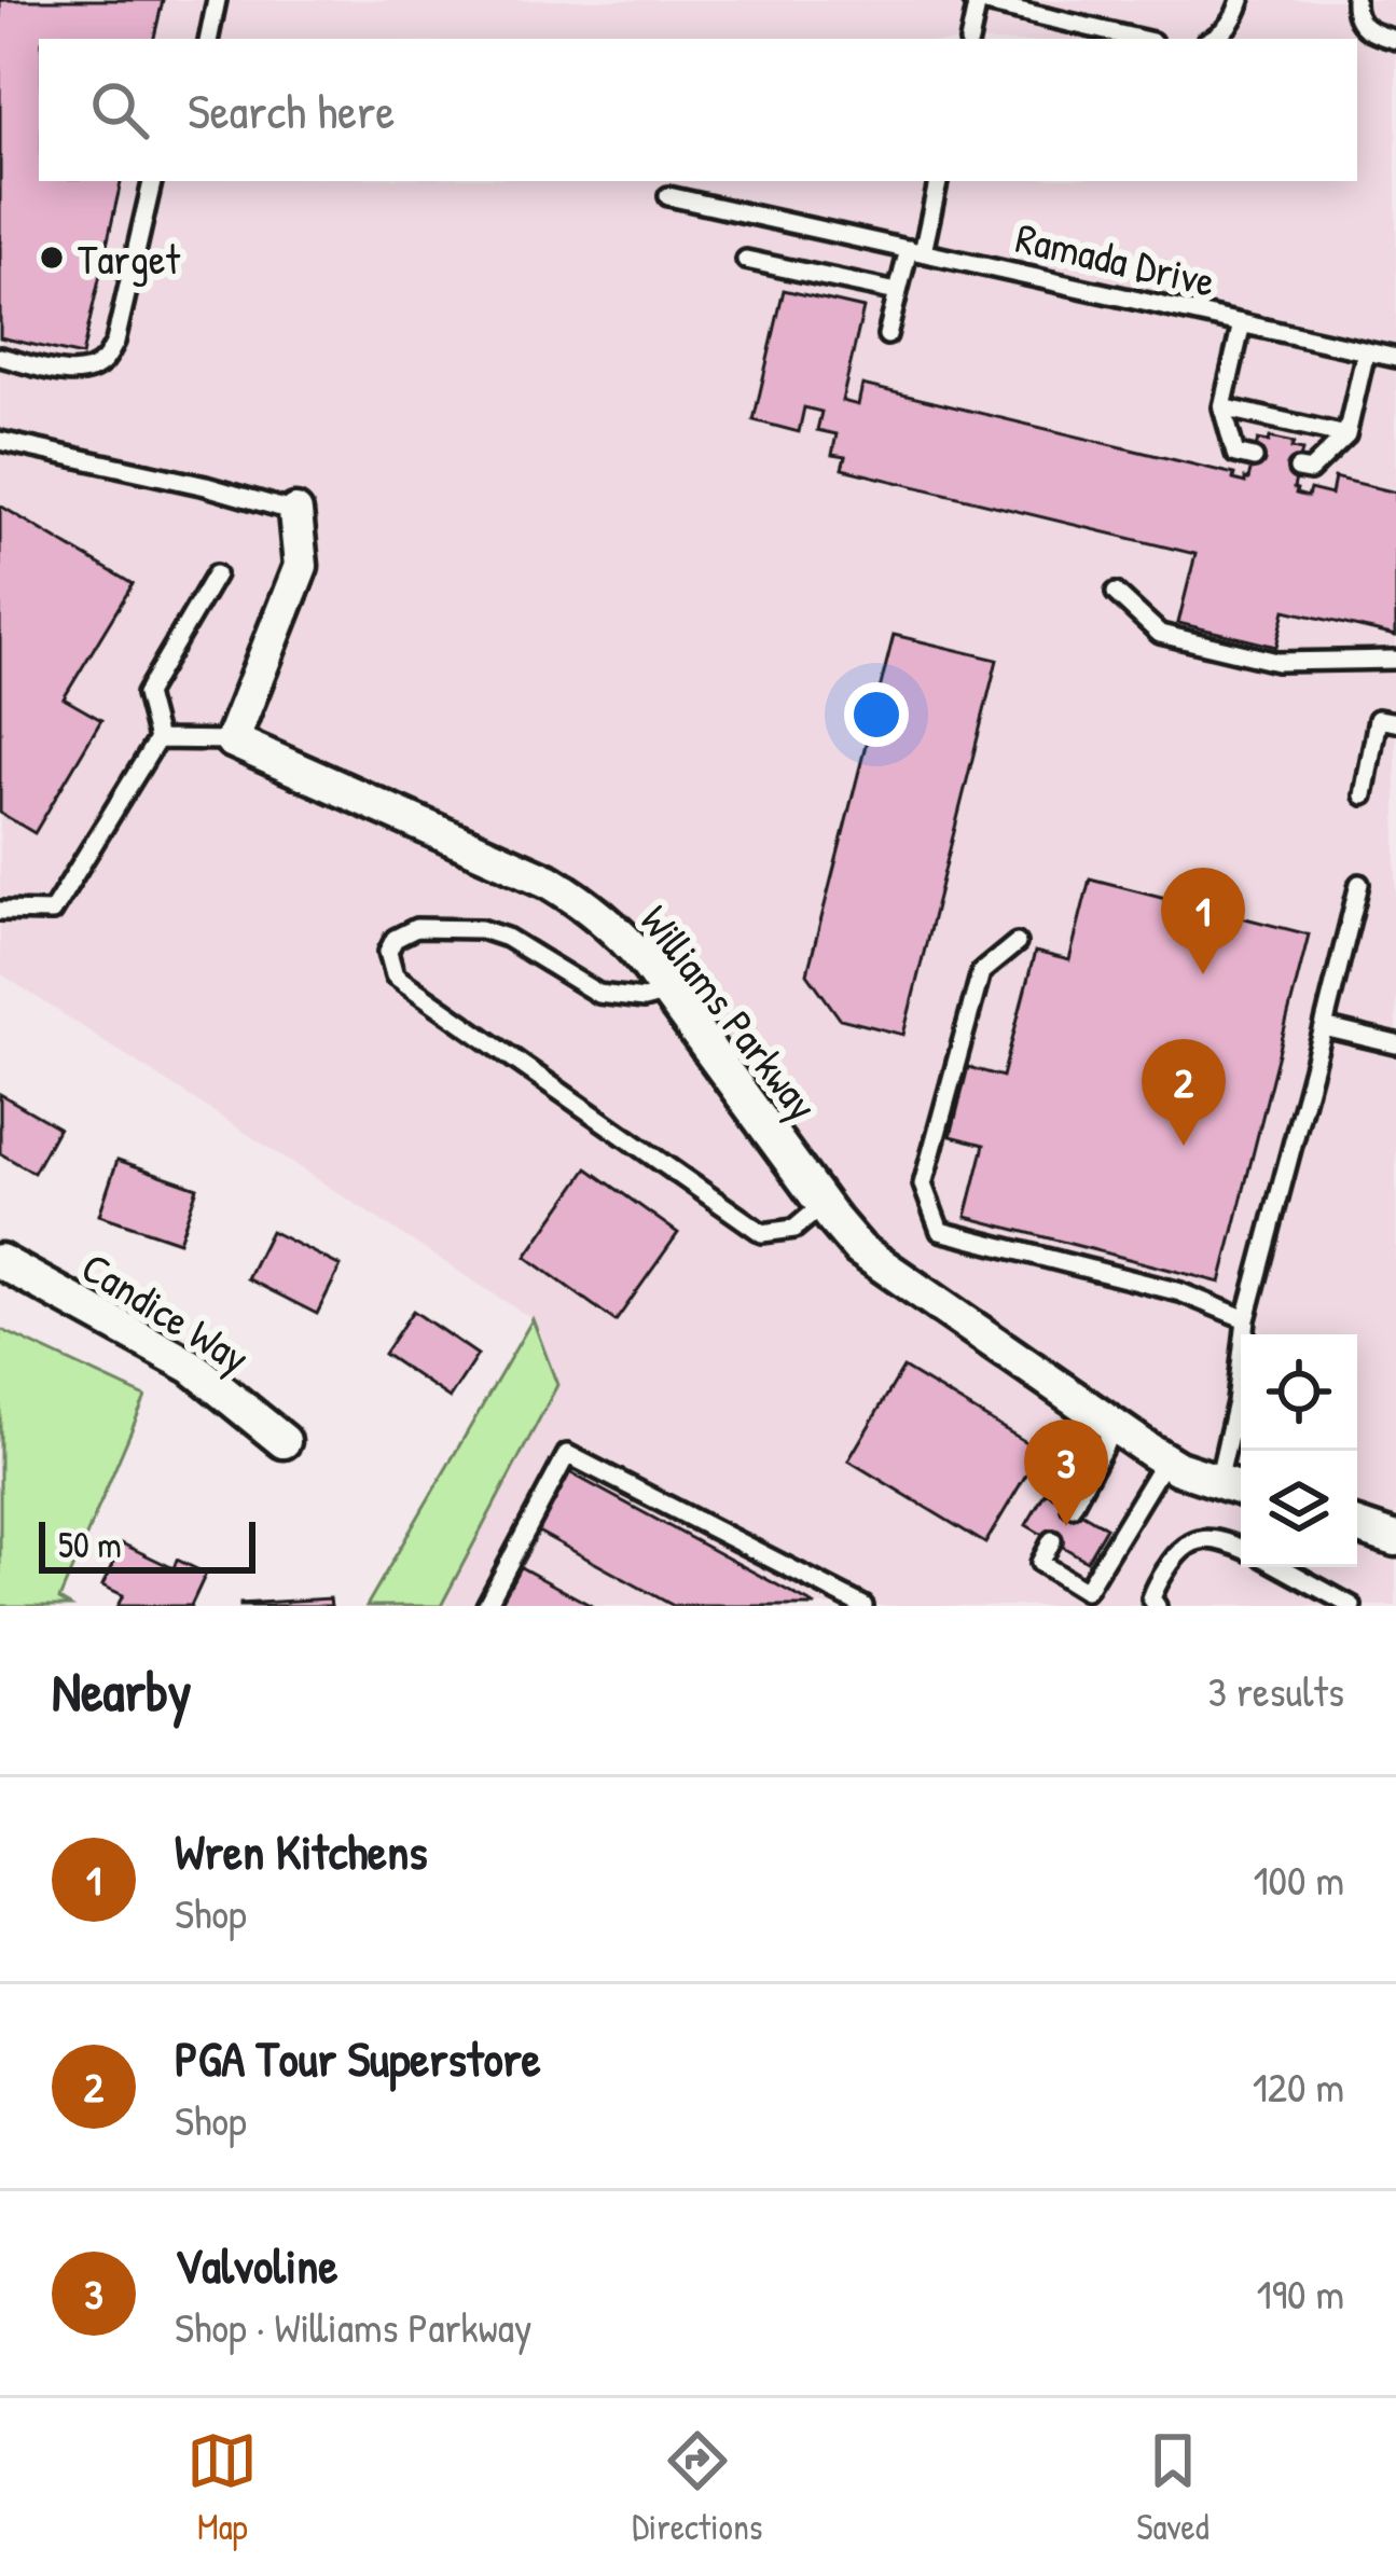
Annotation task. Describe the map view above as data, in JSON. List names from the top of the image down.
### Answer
{
  "streets": {
    "street": ["Williams Parkway", "Candice Way"],
    "lane": ["Ramada Drive"]
  },
  "places": ["Target"],
  "scale_bar": "50 m",
  "page": {
    "search": "Search here",
    "pins": ["1", "2", "3"],
    "scale": "50 m",
    "heading": ["Nearby", "3 results"],
    "list": [
      {
        "mark": "1",
        "name": "Wren Kitchens",
        "note": "Shop",
        "value": "100 m"
      },
      {
        "mark": "2",
        "name": "PGA Tour Superstore",
        "note": "Shop",
        "value": "120 m"
      },
      {
        "mark": "3",
        "name": "Valvoline",
        "note": "Shop · Williams Parkway",
        "value": "190 m"
      }
    ],
    "nav": ["Map", "Directions", "Saved"]
  }
}
